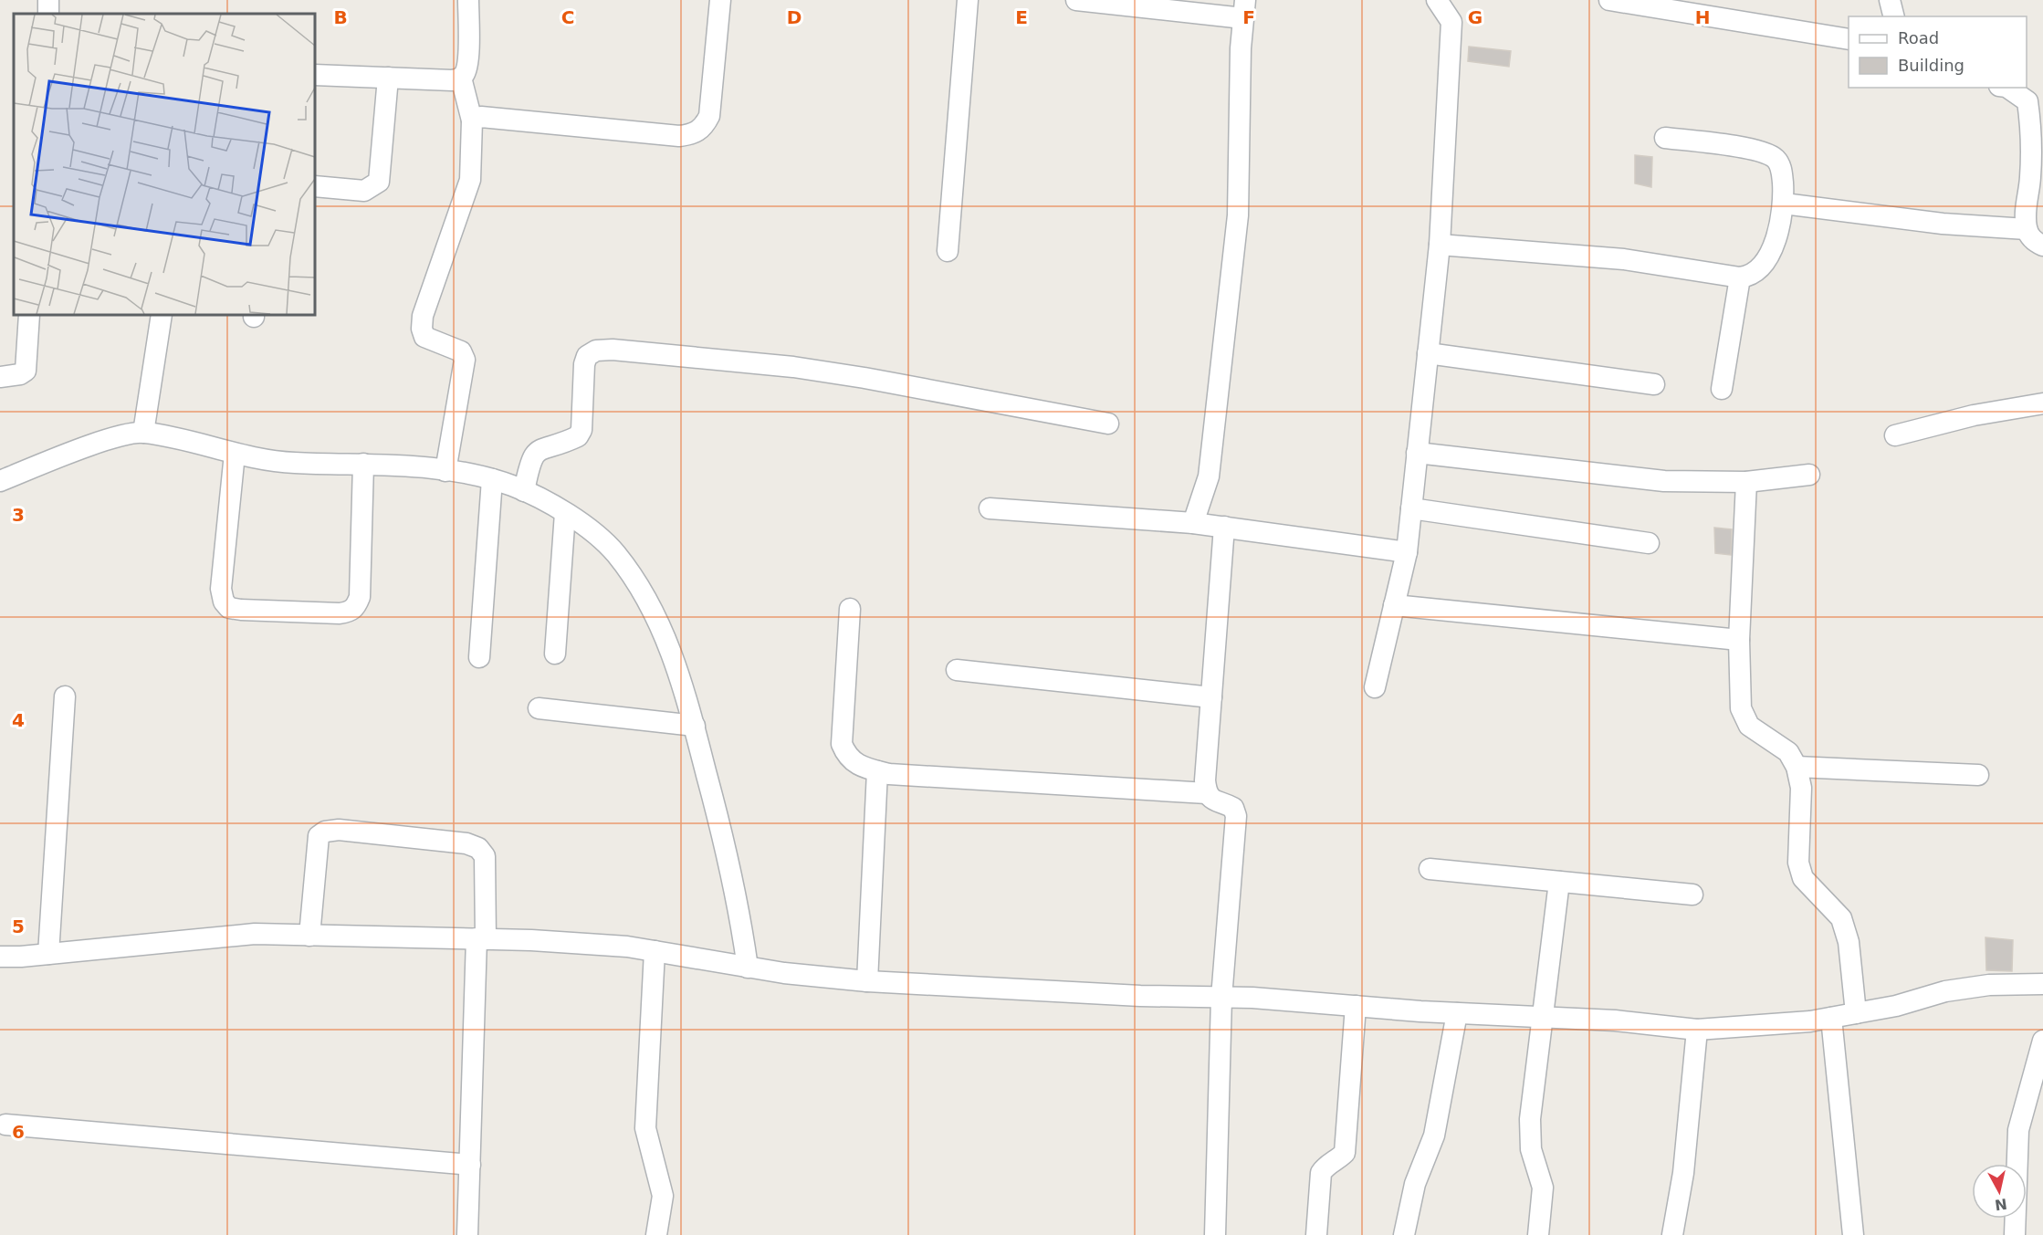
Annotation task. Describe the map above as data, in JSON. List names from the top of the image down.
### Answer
{
  "legend": ["Road", "Building"],
  "north": "bottom",
  "grid": {
    "columns": [
      "B",
      "C",
      "D",
      "E",
      "F",
      "G",
      "H"
    ],
    "rows": [
      "3",
      "4",
      "5",
      "6"
    ]
  }
}
